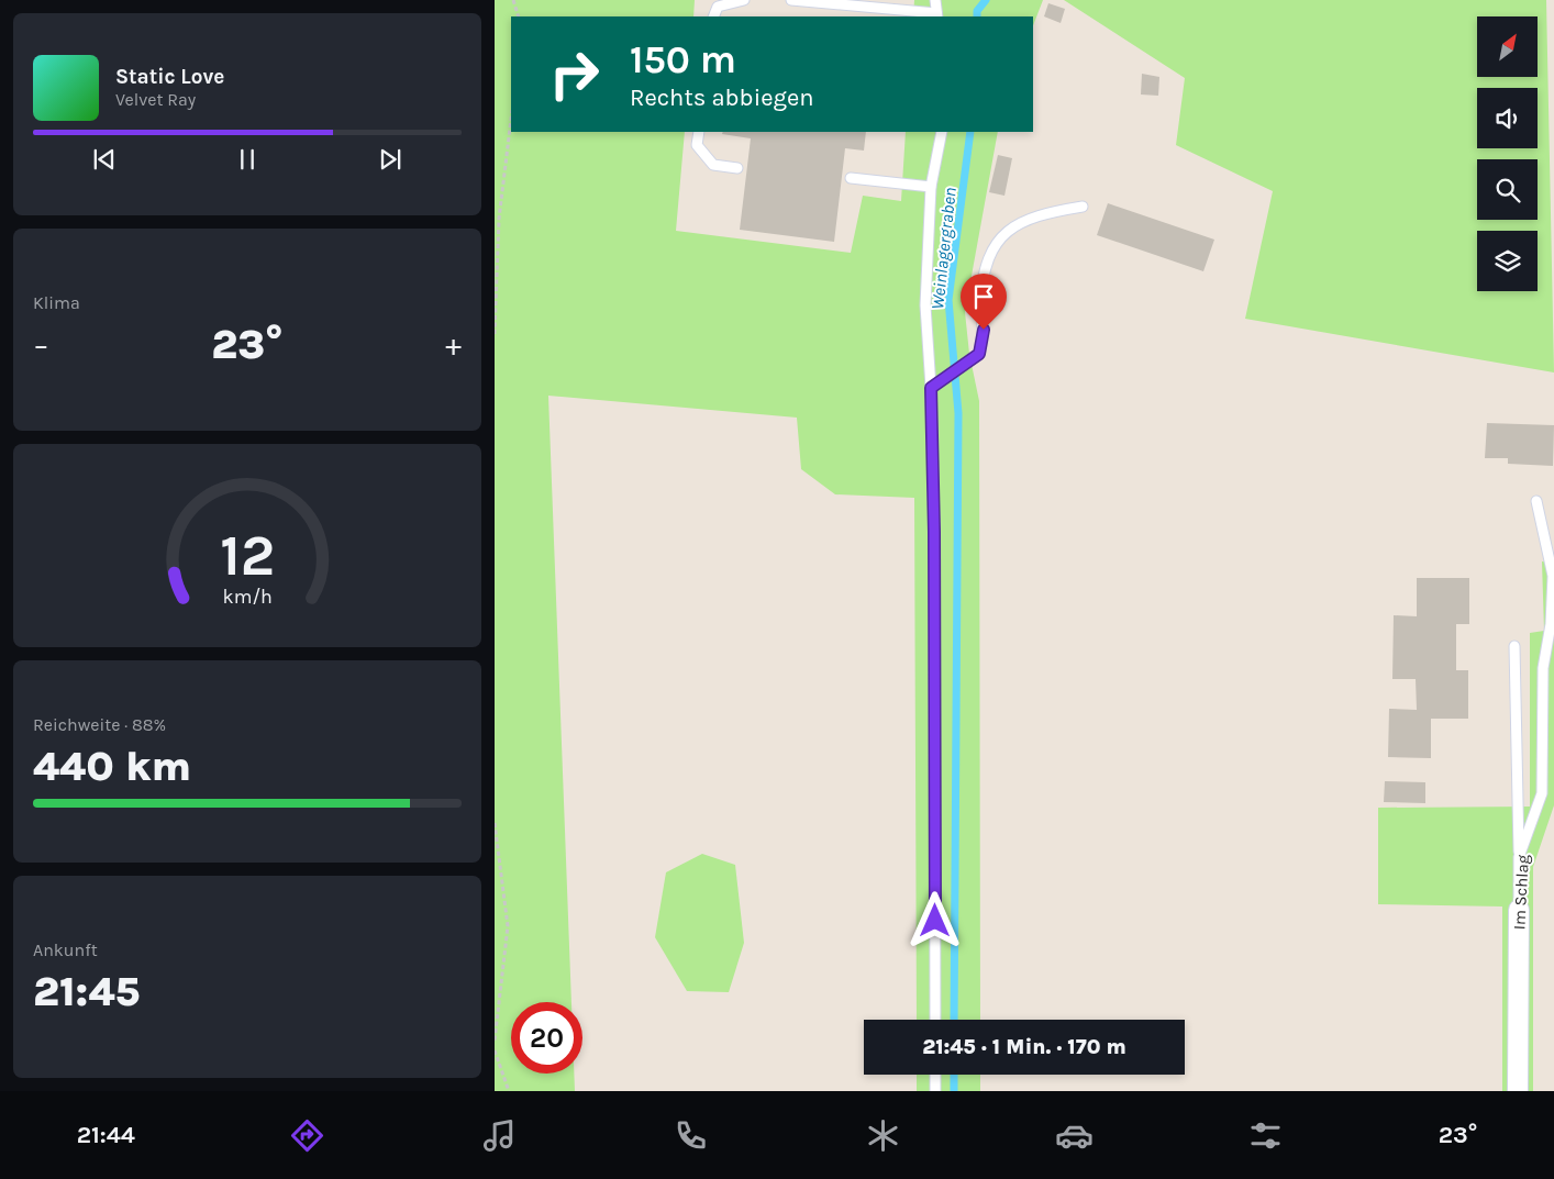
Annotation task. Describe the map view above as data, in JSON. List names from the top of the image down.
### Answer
{
  "streets": {
    "street": ["Im Schlag"]
  },
  "water": ["Weinlagergraben"],
  "north": "top right",
  "page": {
    "turn": ["150 m", "Rechts abbiegen"],
    "song": ["Static Love", "Velvet Ray"],
    "tile": [
      "Klima",
      ["Reichweite · 88%", "440 km"],
      ["Ankunft", "21:45"]
    ],
    "heat": ["−", "23°", "+"],
    "limit": "20",
    "trip": "21:45 · 1 Min. · 170 m",
    "tabs": ["21:44", "23°"],
    "gauge": ["12", "km/h"]
  }
}
